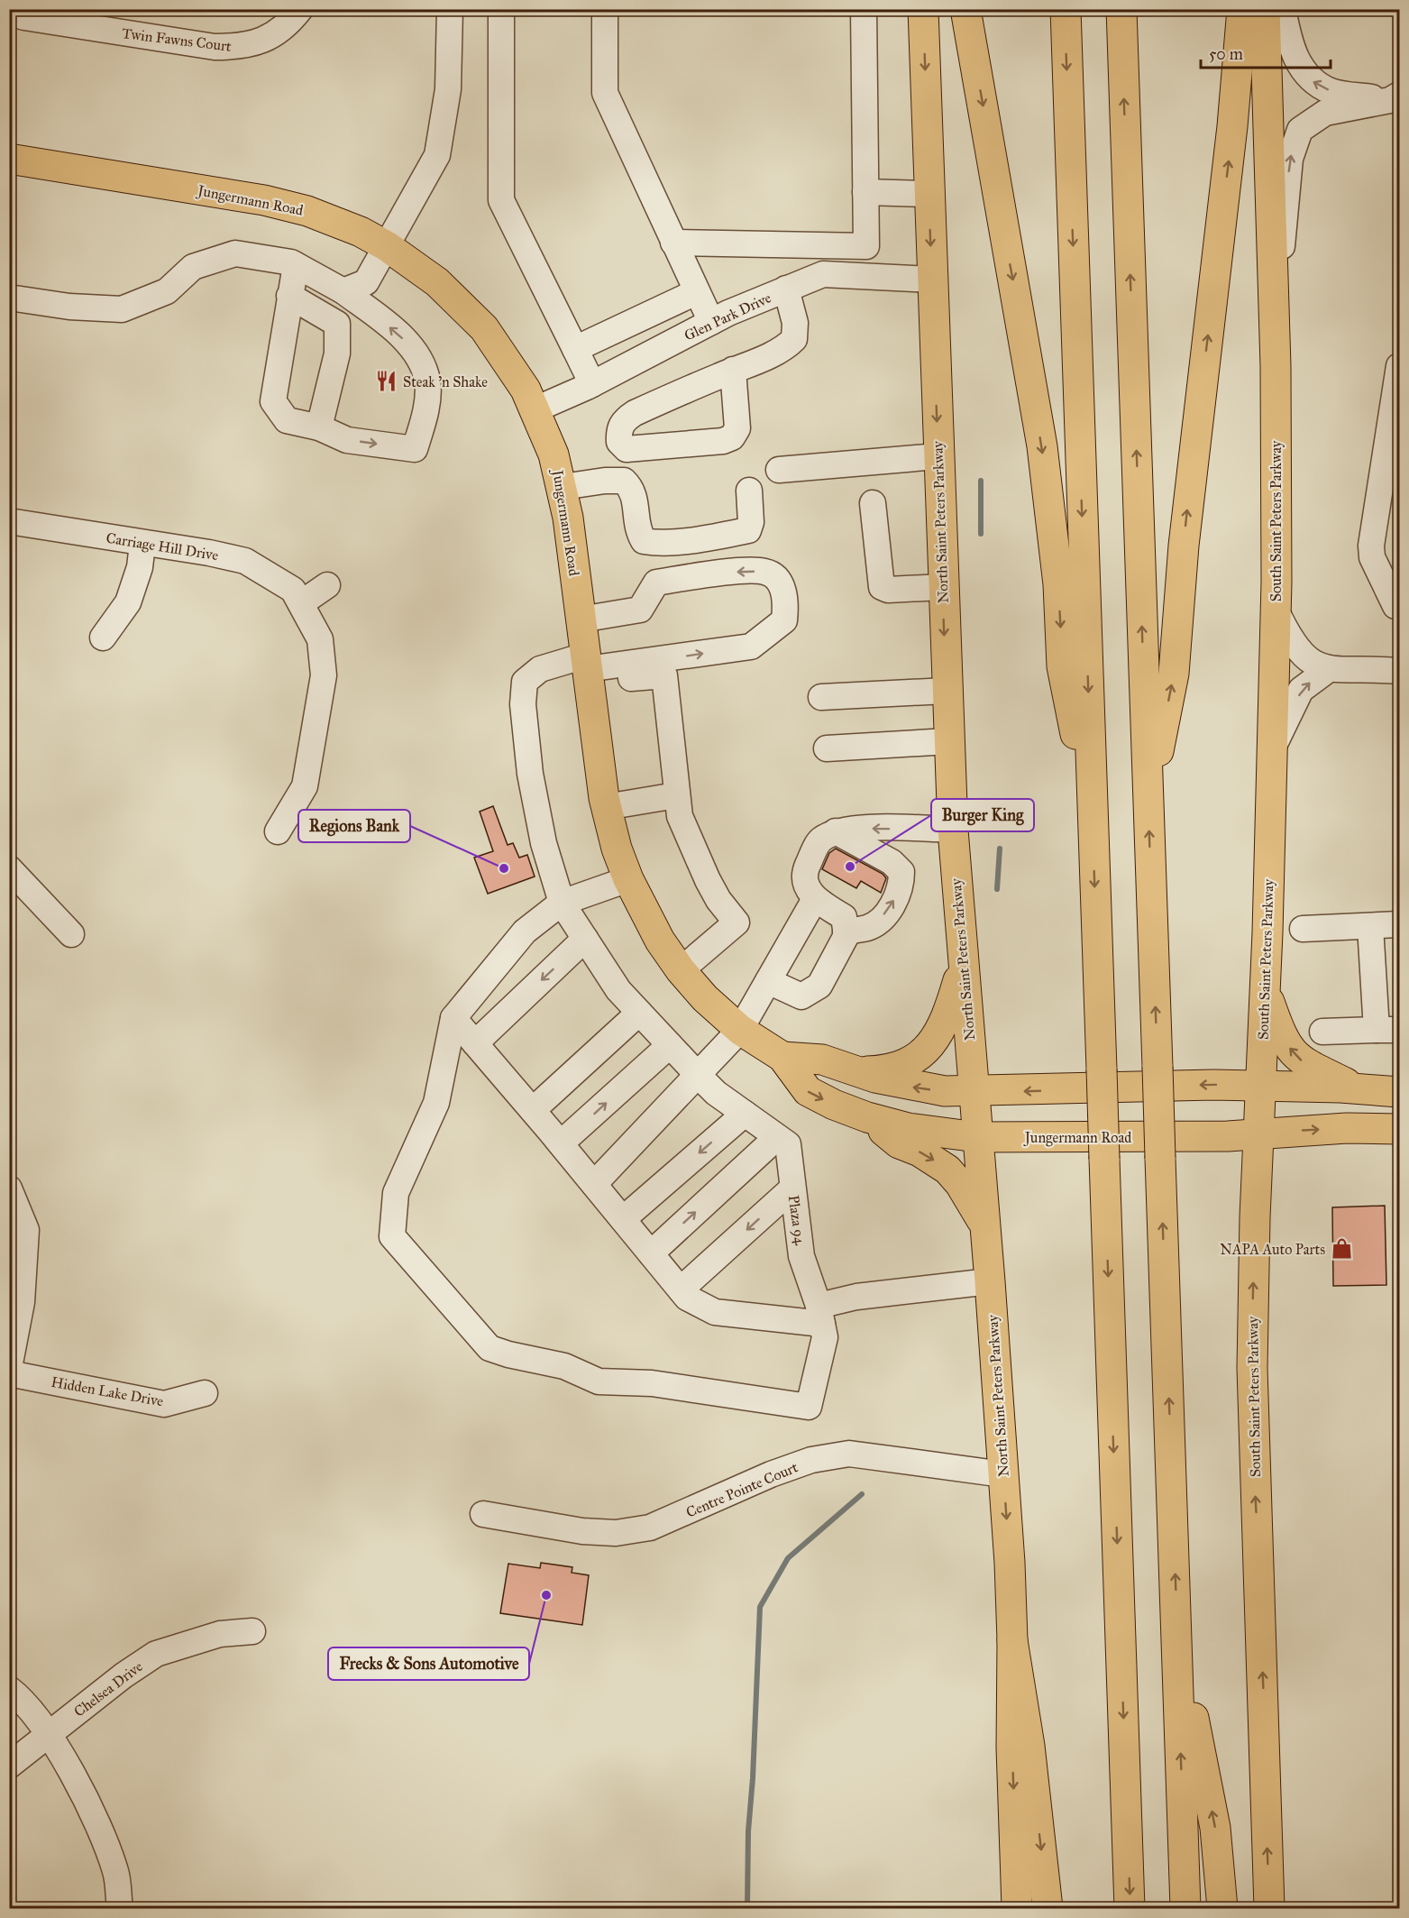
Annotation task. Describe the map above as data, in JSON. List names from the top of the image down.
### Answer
{
  "streets": {
    "main road": ["Jungermann Road", "South Saint Peters Parkway", "North Saint Peters Parkway"],
    "street": [
      "Twin Fawns Court",
      "Glen Park Drive",
      "Carriage Hill Drive",
      "Plaza 94",
      "Hidden Lake Drive",
      "Centre Pointe Court",
      "Chelsea Drive"
    ]
  },
  "crossings": [
    ["Jungermann Road", "Glen Park Drive"],
    ["Jungermann Road", "South Saint Peters Parkway"],
    ["Jungermann Road", "North Saint Peters Parkway"],
    ["Jungermann Road", "Plaza 94"],
    ["Glen Park Drive", "North Saint Peters Parkway"],
    ["North Saint Peters Parkway", "Centre Pointe Court"]
  ],
  "places": {
    "restaurant": ["Steak 'n Shake"],
    "other": ["Burger King", "Regions Bank", "Frecks & Sons Automotive"],
    "shop": ["NAPA Auto Parts"]
  },
  "scale_bar": "50 m"
}
